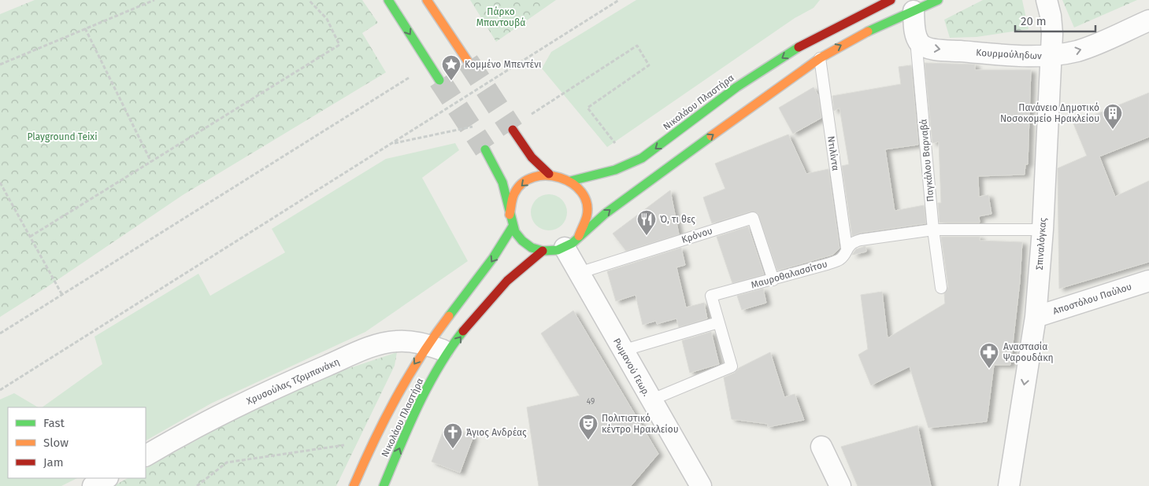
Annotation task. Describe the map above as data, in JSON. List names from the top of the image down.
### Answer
{
  "streets": {
    "main road": ["Νικολάου Πλαστήρα"],
    "street": [
      "Κουρμούληδων",
      "Σπιναλόγκας",
      "Αποστόλου Παύλου",
      "Ρωμανού Γεωρ.",
      "Χρυσούλας Τζομπανάκη"
    ],
    "lane": [
      "Ντιλίντα",
      "Παγκάλου Βαρναβά",
      "Κρόνου",
      "Μαυροθαλασσίτου"
    ]
  },
  "crossings": [
    ["Κουρμούληδων", "Παγκάλου Βαρναβά"],
    ["Κουρμούληδων", "Σπιναλόγκας"],
    ["Νικολάου Πλαστήρα", "Ρωμανού Γεωρ."],
    ["Νικολάου Πλαστήρα", "Χρυσούλας Τζομπανάκη"],
    ["Ντιλίντα", "Μαυροθαλασσίτου"],
    ["Παγκάλου Βαρναβά", "Μαυροθαλασσίτου"],
    ["Κρόνου", "Μαυροθαλασσίτου"],
    ["Κρόνου", "Ρωμανού Γεωρ."],
    ["Σπιναλόγκας", "Μαυροθαλασσίτου"],
    ["Σπιναλόγκας", "Αποστόλου Παύλου"],
    ["Μαυροθαλασσίτου", "Ρωμανού Γεωρ."]
  ],
  "one_way": ["Κουρμούληδων", "Σπιναλόγκας"],
  "parks": ["Πάρκο Μπαντουβά", "Playground Teixi"],
  "places": {
    "place": ["Κομμένο Μπεντένι"],
    "building": ["Πανάνειο Δημοτικό Νοσοκομείο Ηρακλείου"],
    "restaurant": ["Ό, τι θες"],
    "pharmacy": ["Αναστασία Ψαρουδάκη"],
    "theatre": ["Πολιτιστικό κέντρο Ηρακλείου"],
    "church": ["Άγιος Ανδρέας"]
  },
  "house_numbers": ["49"],
  "legend": ["Fast", "Slow", "Jam"],
  "scale_bar": "20 m"
}
